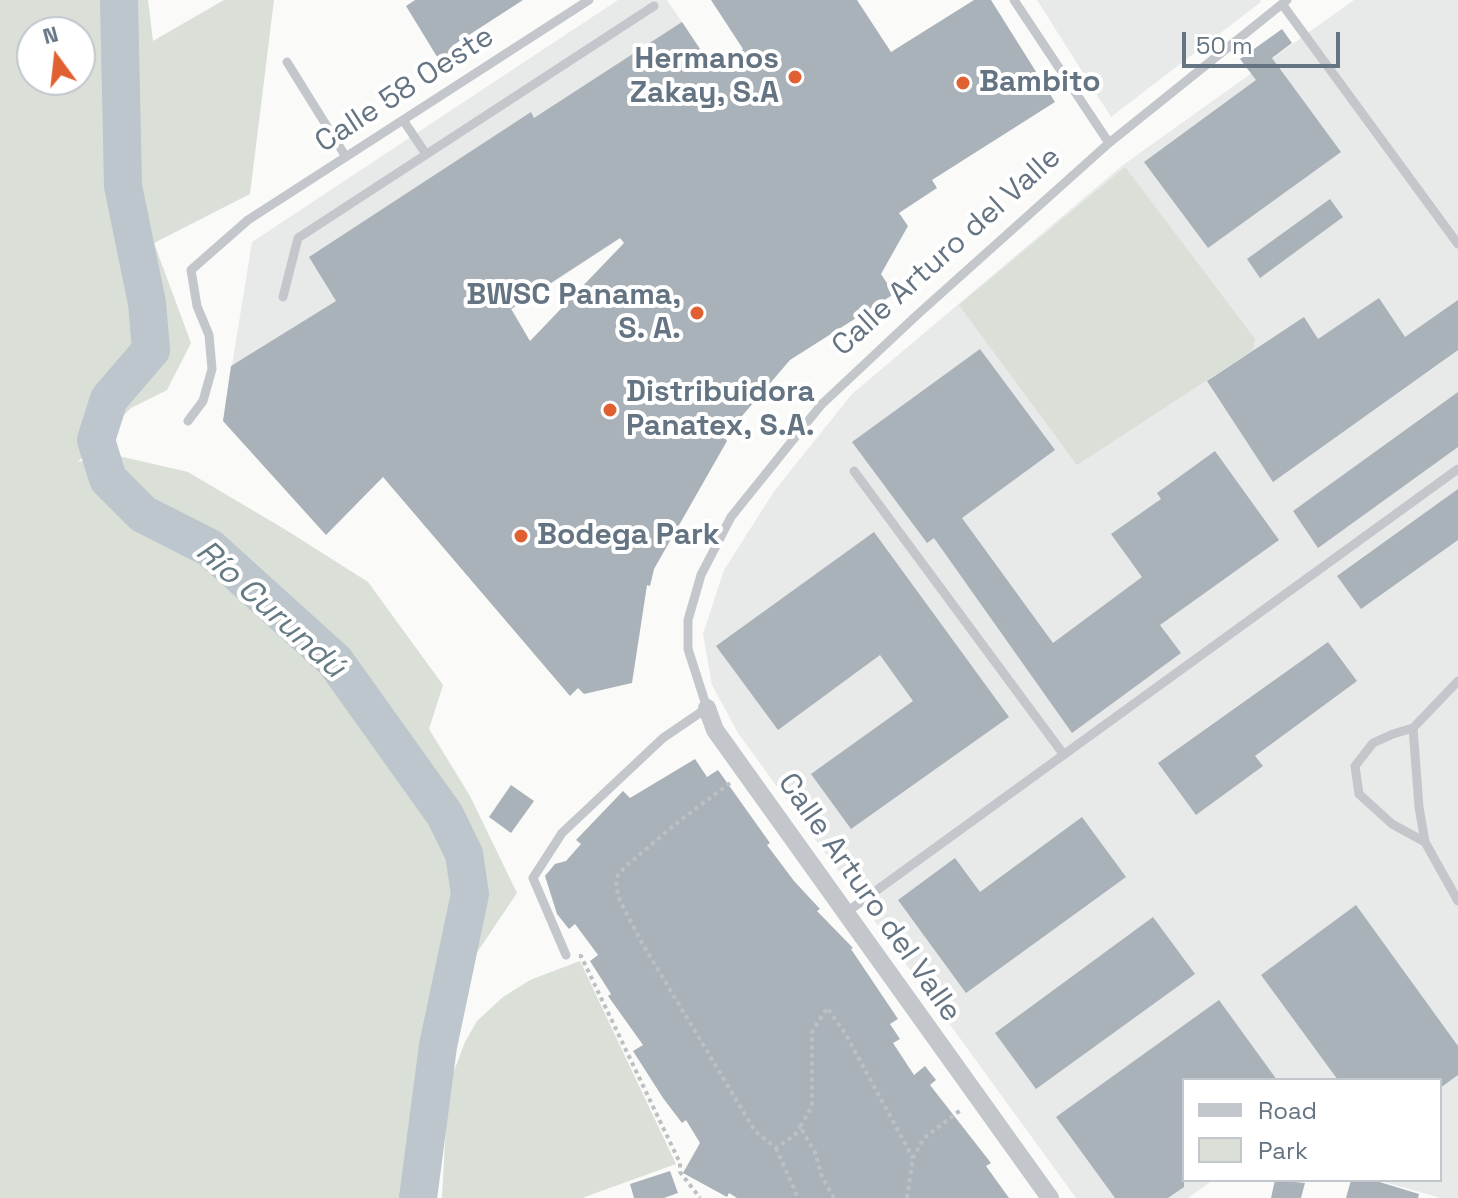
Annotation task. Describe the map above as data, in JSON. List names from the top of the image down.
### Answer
{
  "streets": {
    "street": ["Calle Arturo del Valle"],
    "lane": ["Calle 58 Oeste"]
  },
  "water": ["Río Curundú"],
  "places": [
    "Hermanos Zakay, S.A",
    "Bambito",
    "BWSC Panama, S. A.",
    "Distribuidora Panatex, S.A.",
    "Bodega Park"
  ],
  "legend": ["Road", "Park"],
  "scale_bar": "50 m",
  "north": "top"
}
